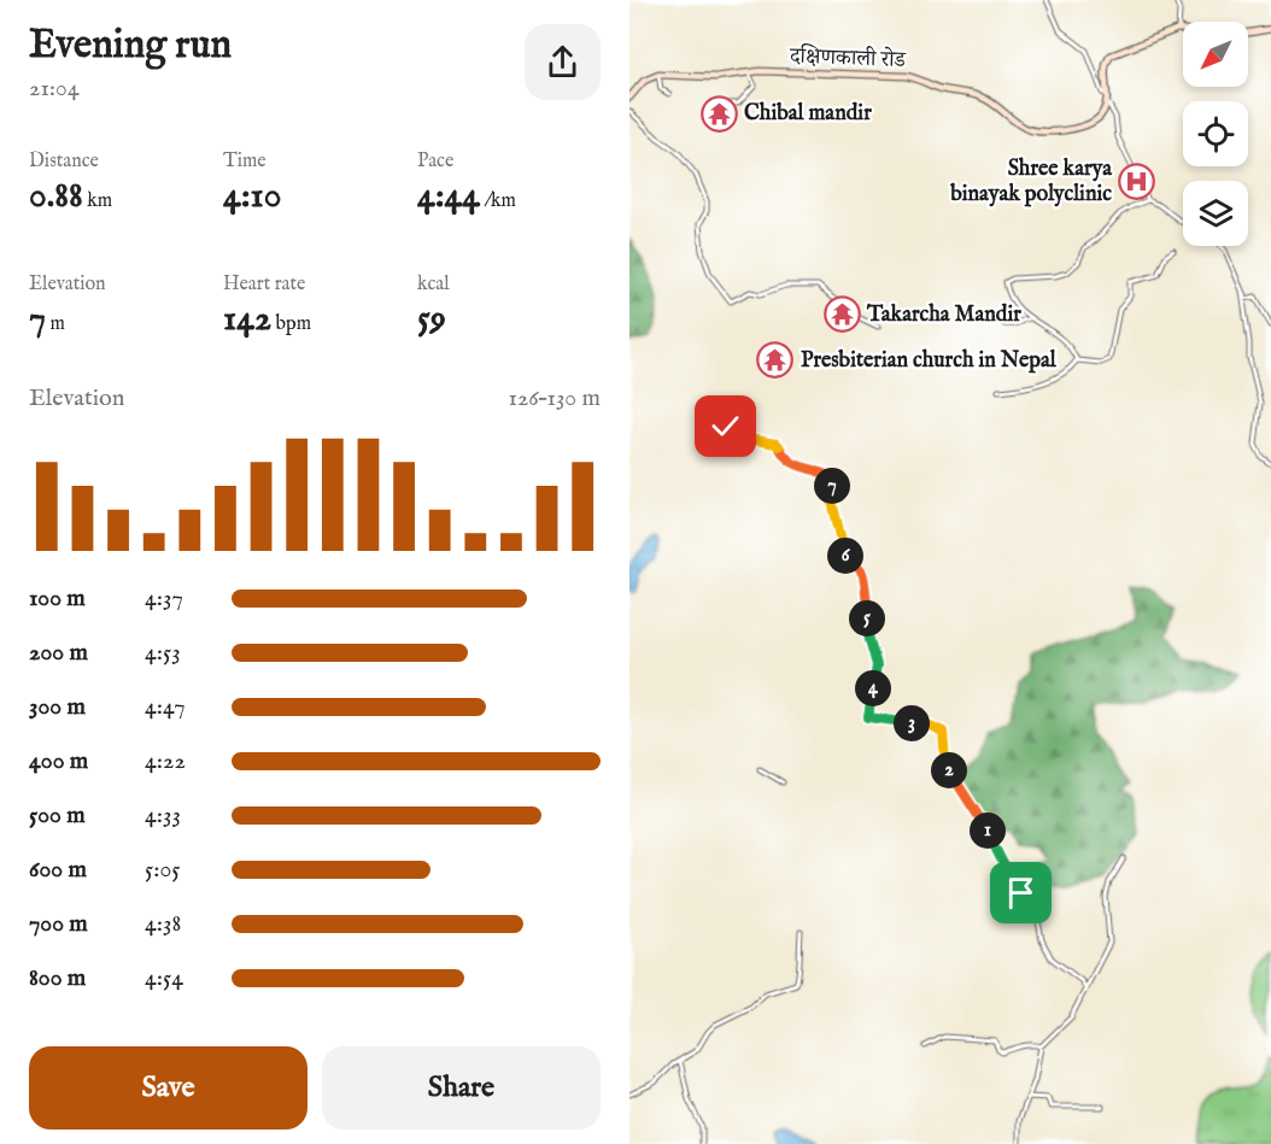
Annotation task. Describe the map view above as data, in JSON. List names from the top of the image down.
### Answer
{
  "streets": {
    "main road": ["दक्षिणकाली रोड"]
  },
  "places": {
    "temple": ["Chibal mandir", "Takarcha Mandir", "Presbiterian church in Nepal"],
    "hospital": ["Shree karya binayak polyclinic"]
  },
  "north": "bottom left",
  "page": {
    "heading": ["Evening run", "21:04"],
    "stats": [
      ["Distance", "0.88 km"],
      ["Time", "4:10"],
      ["Pace", "4:44 /km"],
      ["Elevation", "7 m"],
      ["Heart rate", "142 bpm"],
      ["kcal", "59"]
    ],
    "chart": ["Elevation", "126–130 m"],
    "pins": [
      "7",
      "6",
      "5",
      "4",
      "3",
      "2",
      "1"
    ],
    "list": [
      {
        "name": "100 m",
        "note": "4:37"
      },
      {
        "name": "200 m",
        "note": "4:53"
      },
      {
        "name": "300 m",
        "note": "4:47"
      },
      {
        "name": "400 m",
        "note": "4:22"
      },
      {
        "name": "500 m",
        "note": "4:33"
      },
      {
        "name": "600 m",
        "note": "5:05"
      },
      {
        "name": "700 m",
        "note": "4:38"
      },
      {
        "name": "800 m",
        "note": "4:54"
      }
    ],
    "buttons": ["Save", "Share"]
  }
}
